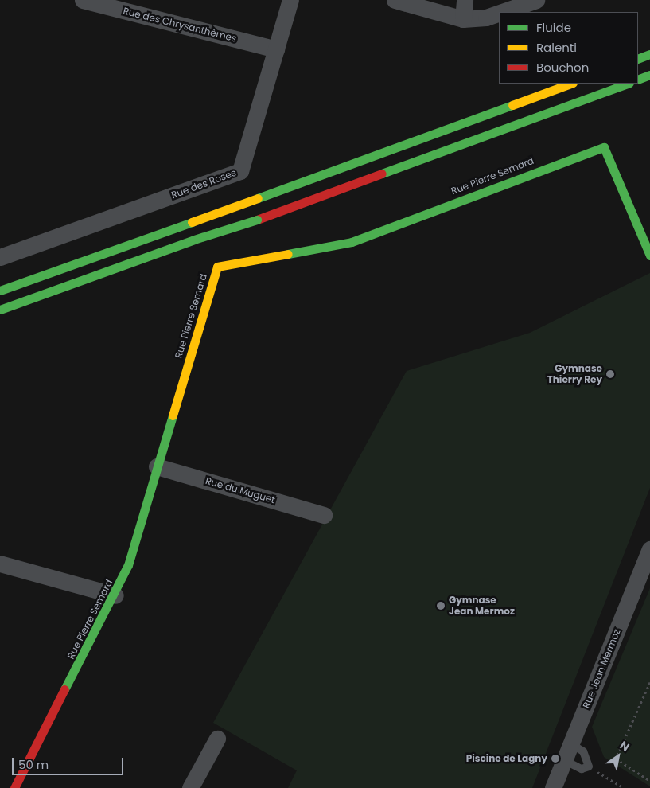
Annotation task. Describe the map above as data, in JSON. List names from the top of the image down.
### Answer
{
  "streets": {
    "main road": ["Rue Pierre Semard"],
    "street": [
      "Rue des Chrysanthèmes",
      "Rue des Roses",
      "Rue du Muguet",
      "Rue Jean Mermoz"
    ]
  },
  "crossings": [
    ["Rue des Chrysanthèmes", "Rue des Roses"],
    ["Rue Pierre Semard", "Rue du Muguet"]
  ],
  "places": ["Gymnase Thierry Rey", "Gymnase Jean Mermoz", "Piscine de Lagny"],
  "legend": ["Fluide", "Ralenti", "Bouchon"],
  "scale_bar": "50 m",
  "north": "top right"
}
